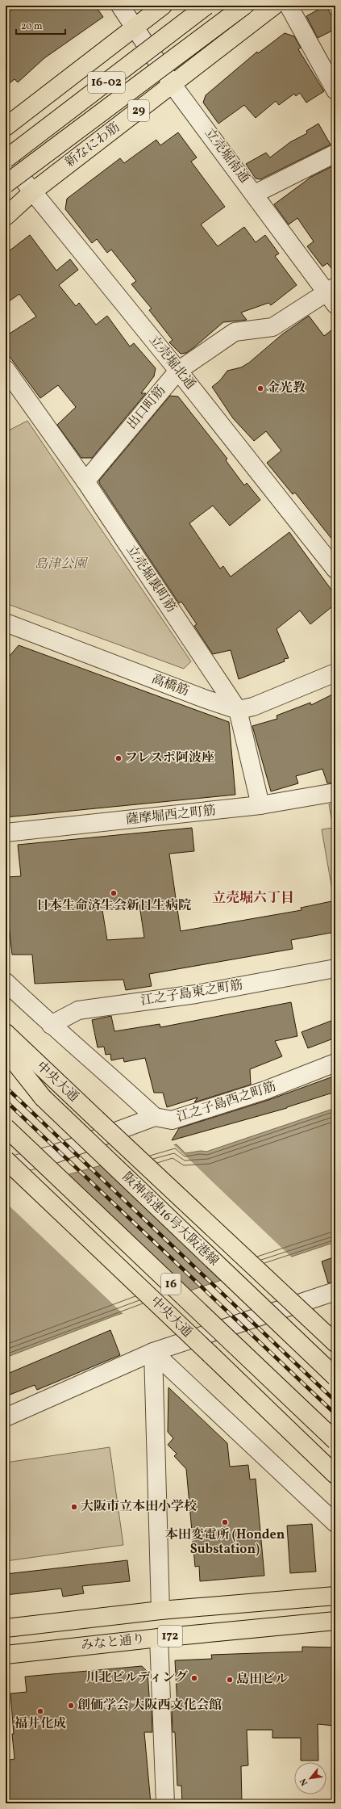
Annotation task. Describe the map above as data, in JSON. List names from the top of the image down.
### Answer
{
  "streets": {
    "main road": [
      "16-02",
      "29",
      "新なにわ筋",
      "中央大通",
      "阪神高速16号大阪港線",
      "16",
      "172",
      "みなと通り"
    ],
    "street": [
      "立売堀南通",
      "立売堀北通",
      "出口町筋",
      "立売堀裏町筋",
      "高橋筋",
      "薩摩堀西之町筋",
      "江之子島東之町筋",
      "江之子島西之町筋"
    ]
  },
  "crossings": [
    ["16-02", "立売堀北通"],
    ["新なにわ筋", "立売堀南通"],
    ["新なにわ筋", "立売堀北通"],
    ["立売堀南通", "出口町筋"],
    ["立売堀北通", "出口町筋"],
    ["出口町筋", "立売堀裏町筋"],
    ["立売堀裏町筋", "高橋筋"],
    ["立売堀裏町筋", "薩摩堀西之町筋"]
  ],
  "districts": ["立売堀六丁目"],
  "parks": ["島津公園"],
  "places": [
    "金光教",
    "フレスポ阿波座",
    "日本生命済生会新日生病院",
    "大阪市立本田小学校",
    "本田変電所 (Honden Substation)",
    "川北ビルディング",
    "島田ビル",
    "創価学会 大阪西文化会館",
    "福井化成"
  ],
  "scale_bar": "20 m",
  "north": "bottom left"
}
